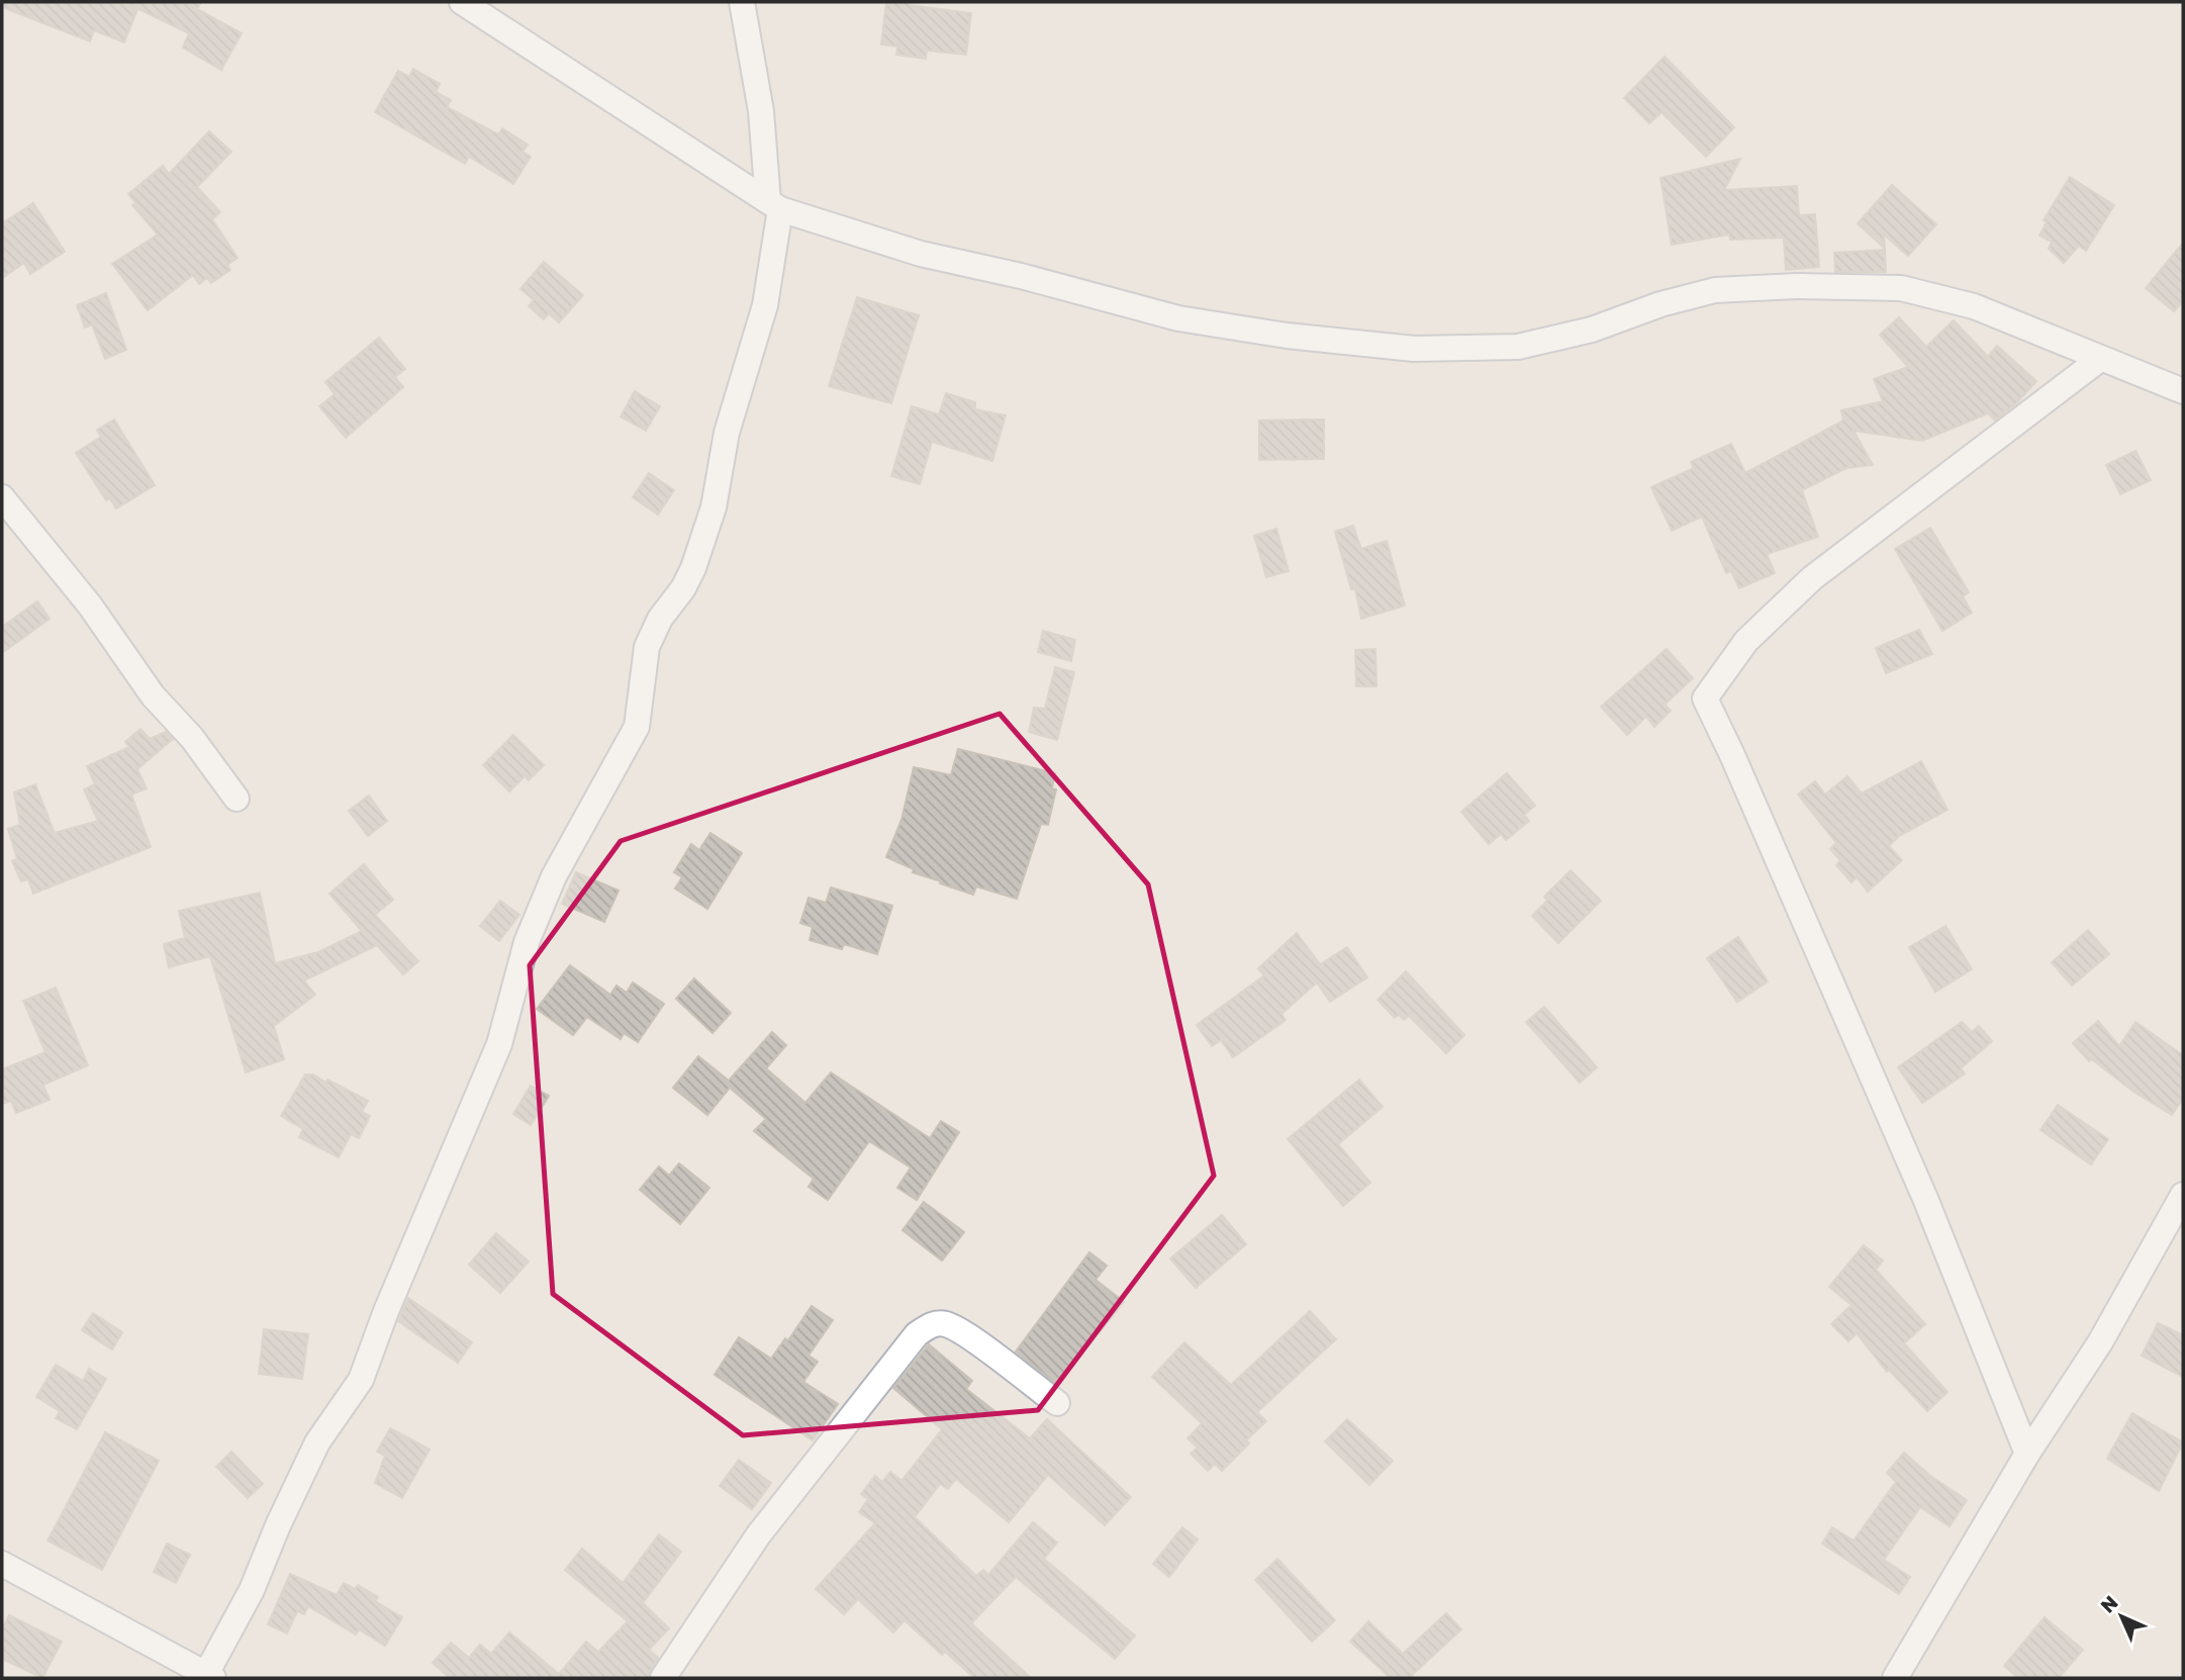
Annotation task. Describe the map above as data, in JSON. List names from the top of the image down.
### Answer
{
  "north": "top left"
}
